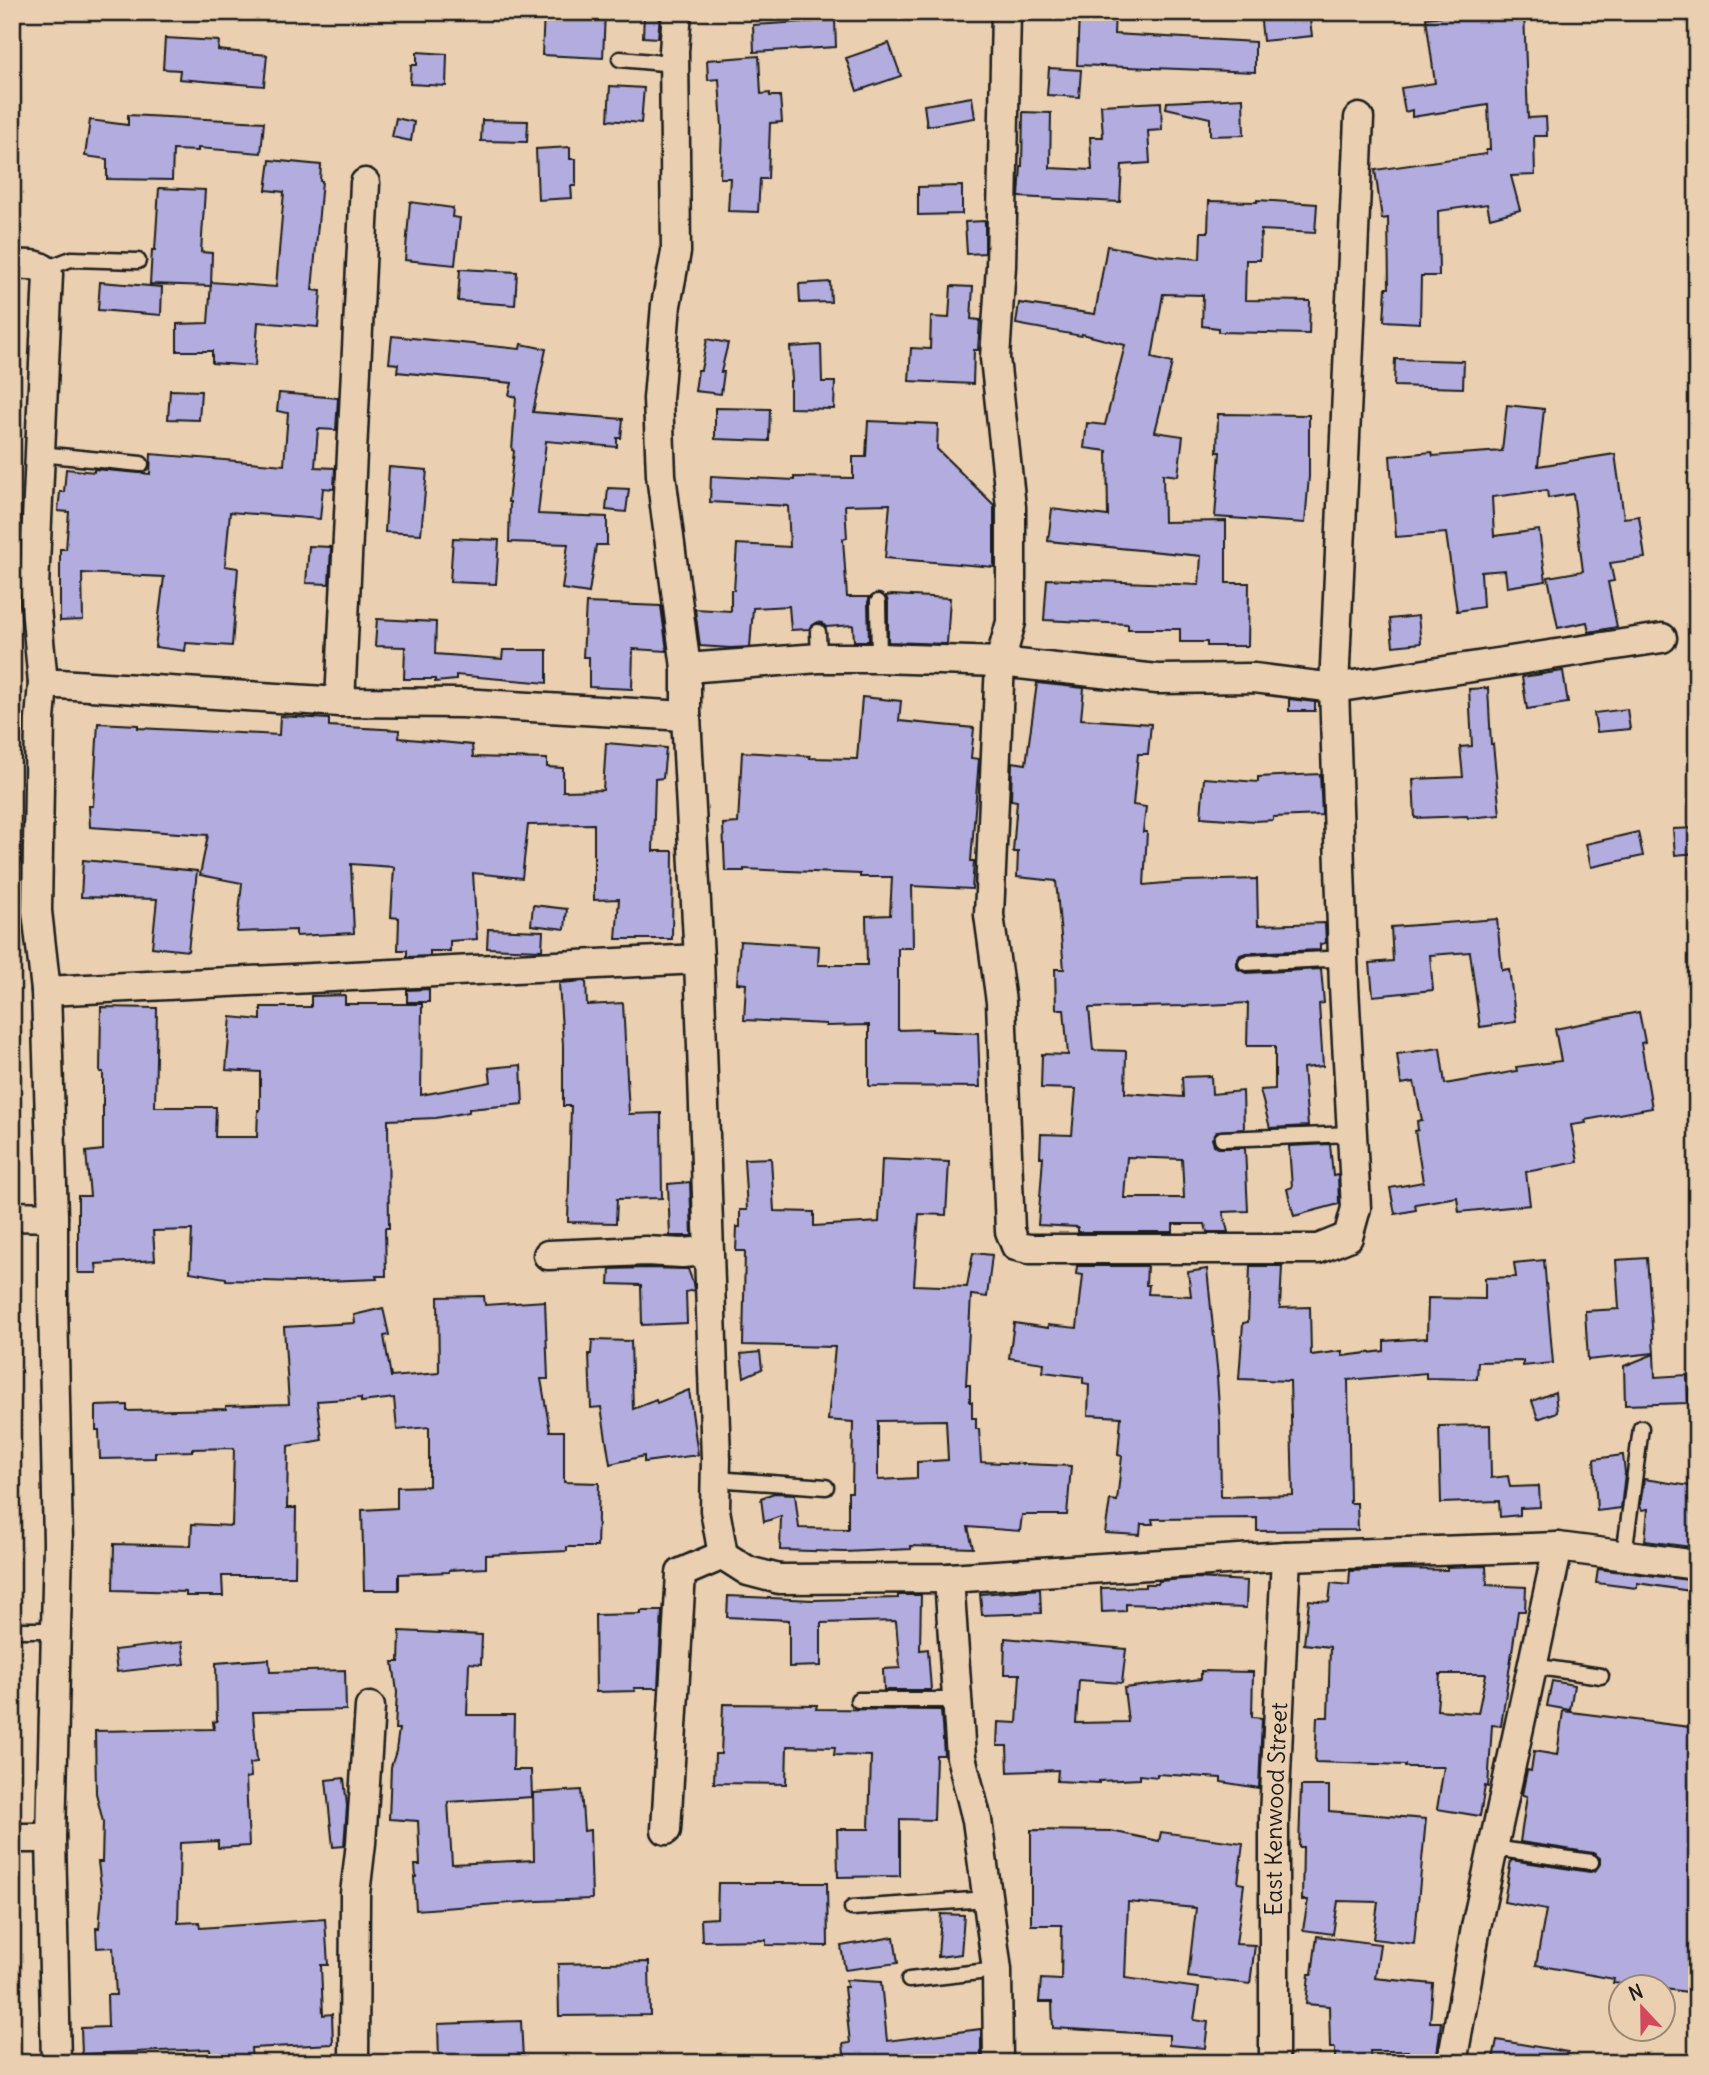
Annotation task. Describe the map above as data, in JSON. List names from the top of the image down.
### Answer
{
  "streets": {
    "street": ["East Kenwood Street"]
  },
  "north": "top"
}
